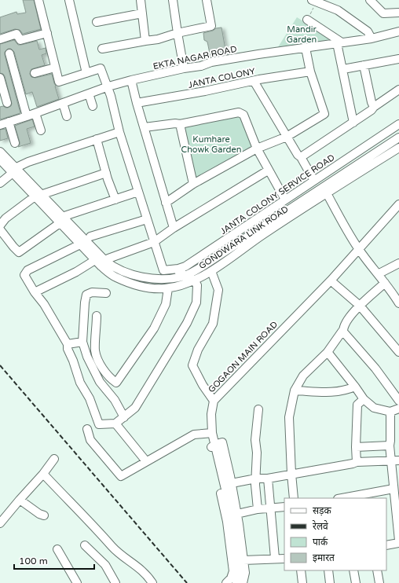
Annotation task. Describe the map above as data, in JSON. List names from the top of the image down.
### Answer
{
  "streets": {
    "street": [
      "EKTA NAGAR ROAD",
      "JANTA COLONY",
      "JANTA COLONY SERVICE ROAD",
      "GONDWARA LINK ROAD",
      "GOGAON MAIN ROAD"
    ]
  },
  "parks": ["Mandir Garden", "Kumhare Chowk Garden"],
  "legend": [
    "सड़क",
    "रेलवे",
    "पार्क",
    "इमारत"
  ],
  "scale_bar": "100 m"
}
